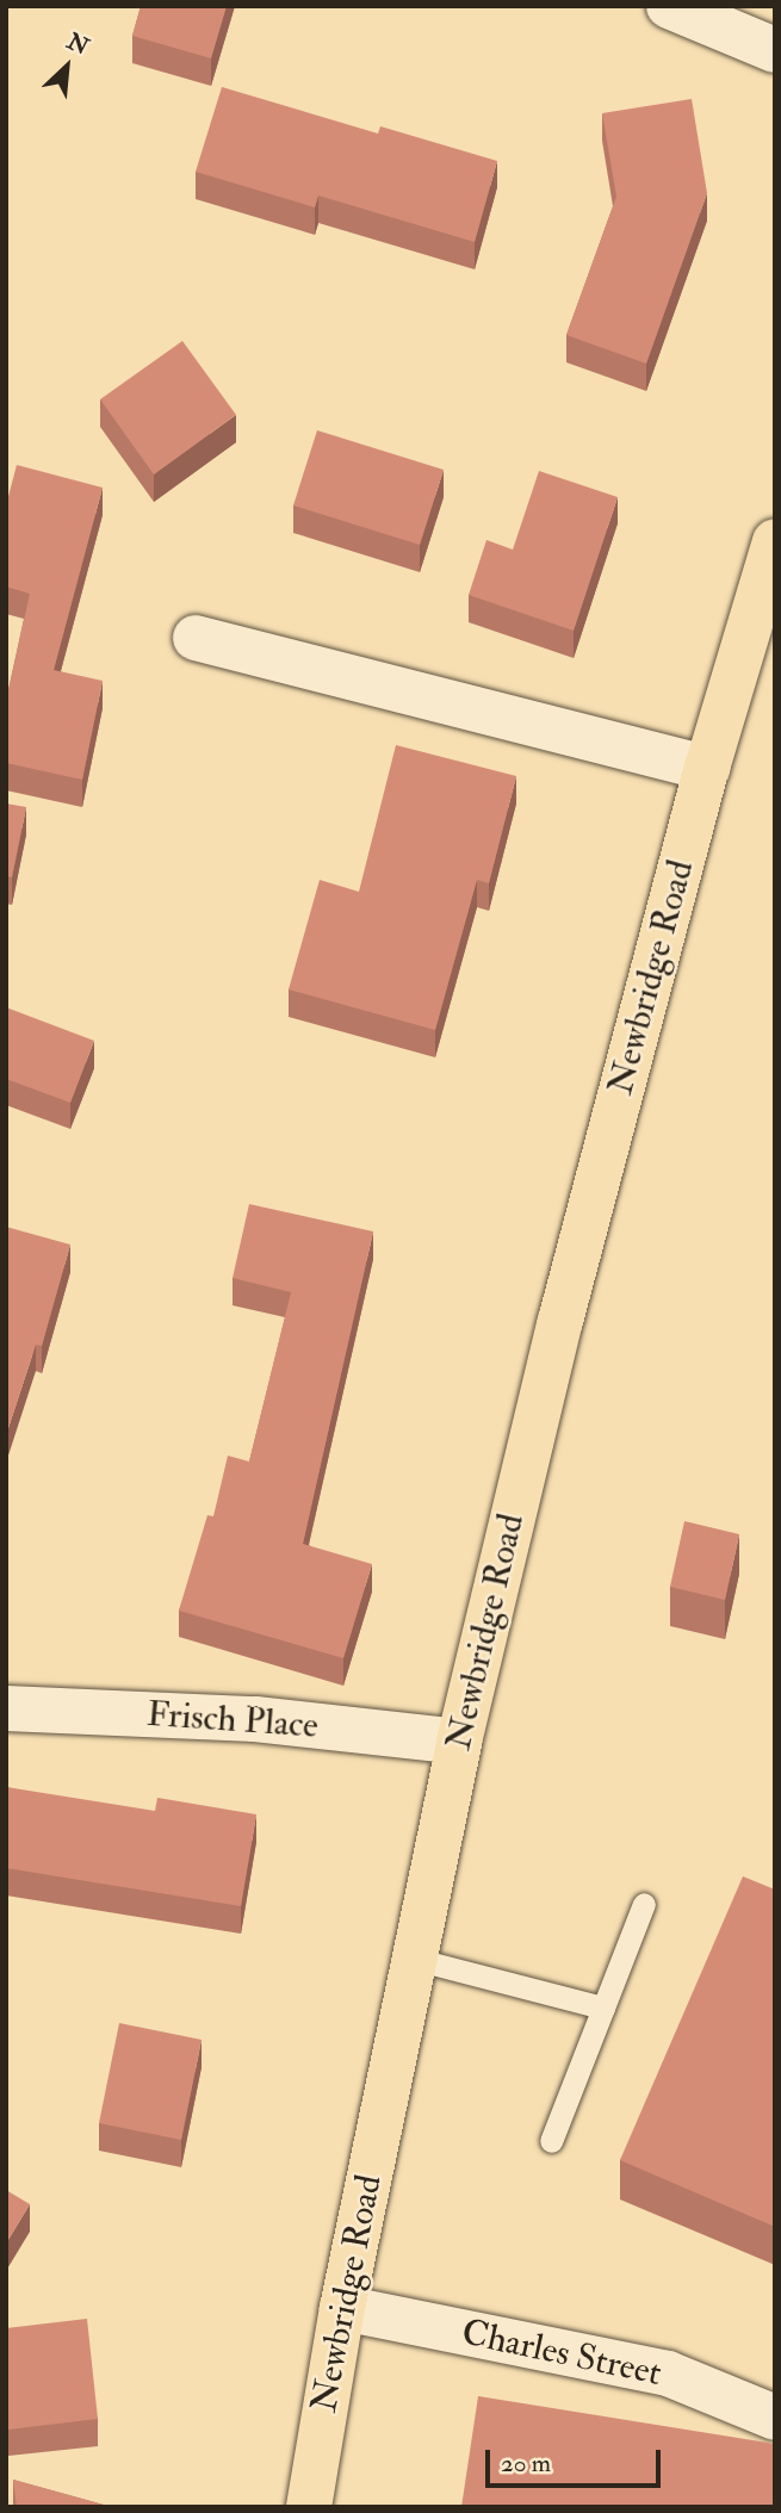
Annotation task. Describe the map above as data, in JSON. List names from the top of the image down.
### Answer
{
  "streets": {
    "main road": ["Newbridge Road"],
    "street": ["Frisch Place", "Charles Street"]
  },
  "crossings": [
    ["Newbridge Road", "Frisch Place"],
    ["Newbridge Road", "Charles Street"]
  ],
  "scale_bar": "20 m",
  "north": "top right"
}
